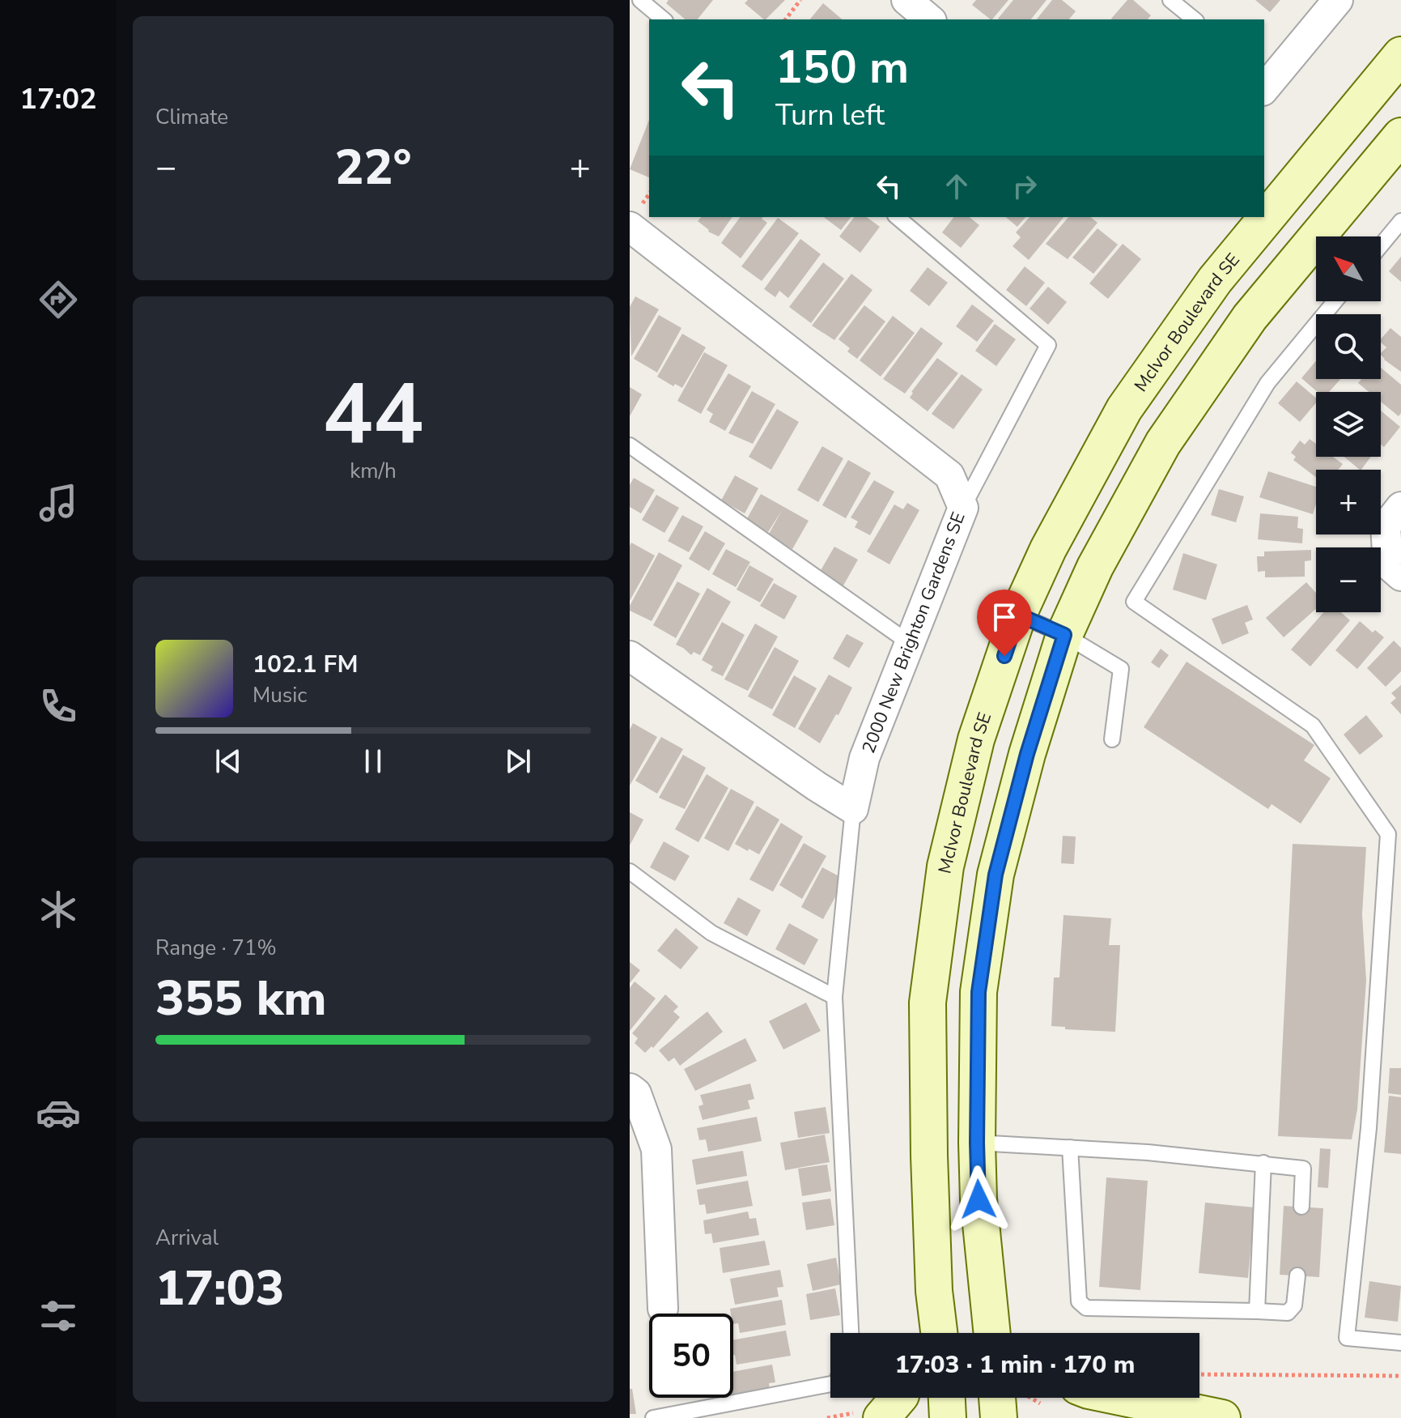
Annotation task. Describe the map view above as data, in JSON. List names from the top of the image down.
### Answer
{
  "streets": {
    "main road": ["McIvor Boulevard SE"],
    "street": ["2000 New Brighton Gardens SE"]
  },
  "north": "top left",
  "page": {
    "tabs": "17:02",
    "tile": [
      "Climate",
      ["44", "km/h"],
      ["Range · 71%", "355 km"],
      ["Arrival", "17:03"]
    ],
    "turn": ["150 m", "Turn left"],
    "heat": ["−", "22°", "+"],
    "map_buttons": ["+", "−"],
    "song": ["102.1 FM", "Music"],
    "limit": "50",
    "trip": "17:03 · 1 min · 170 m"
  }
}
